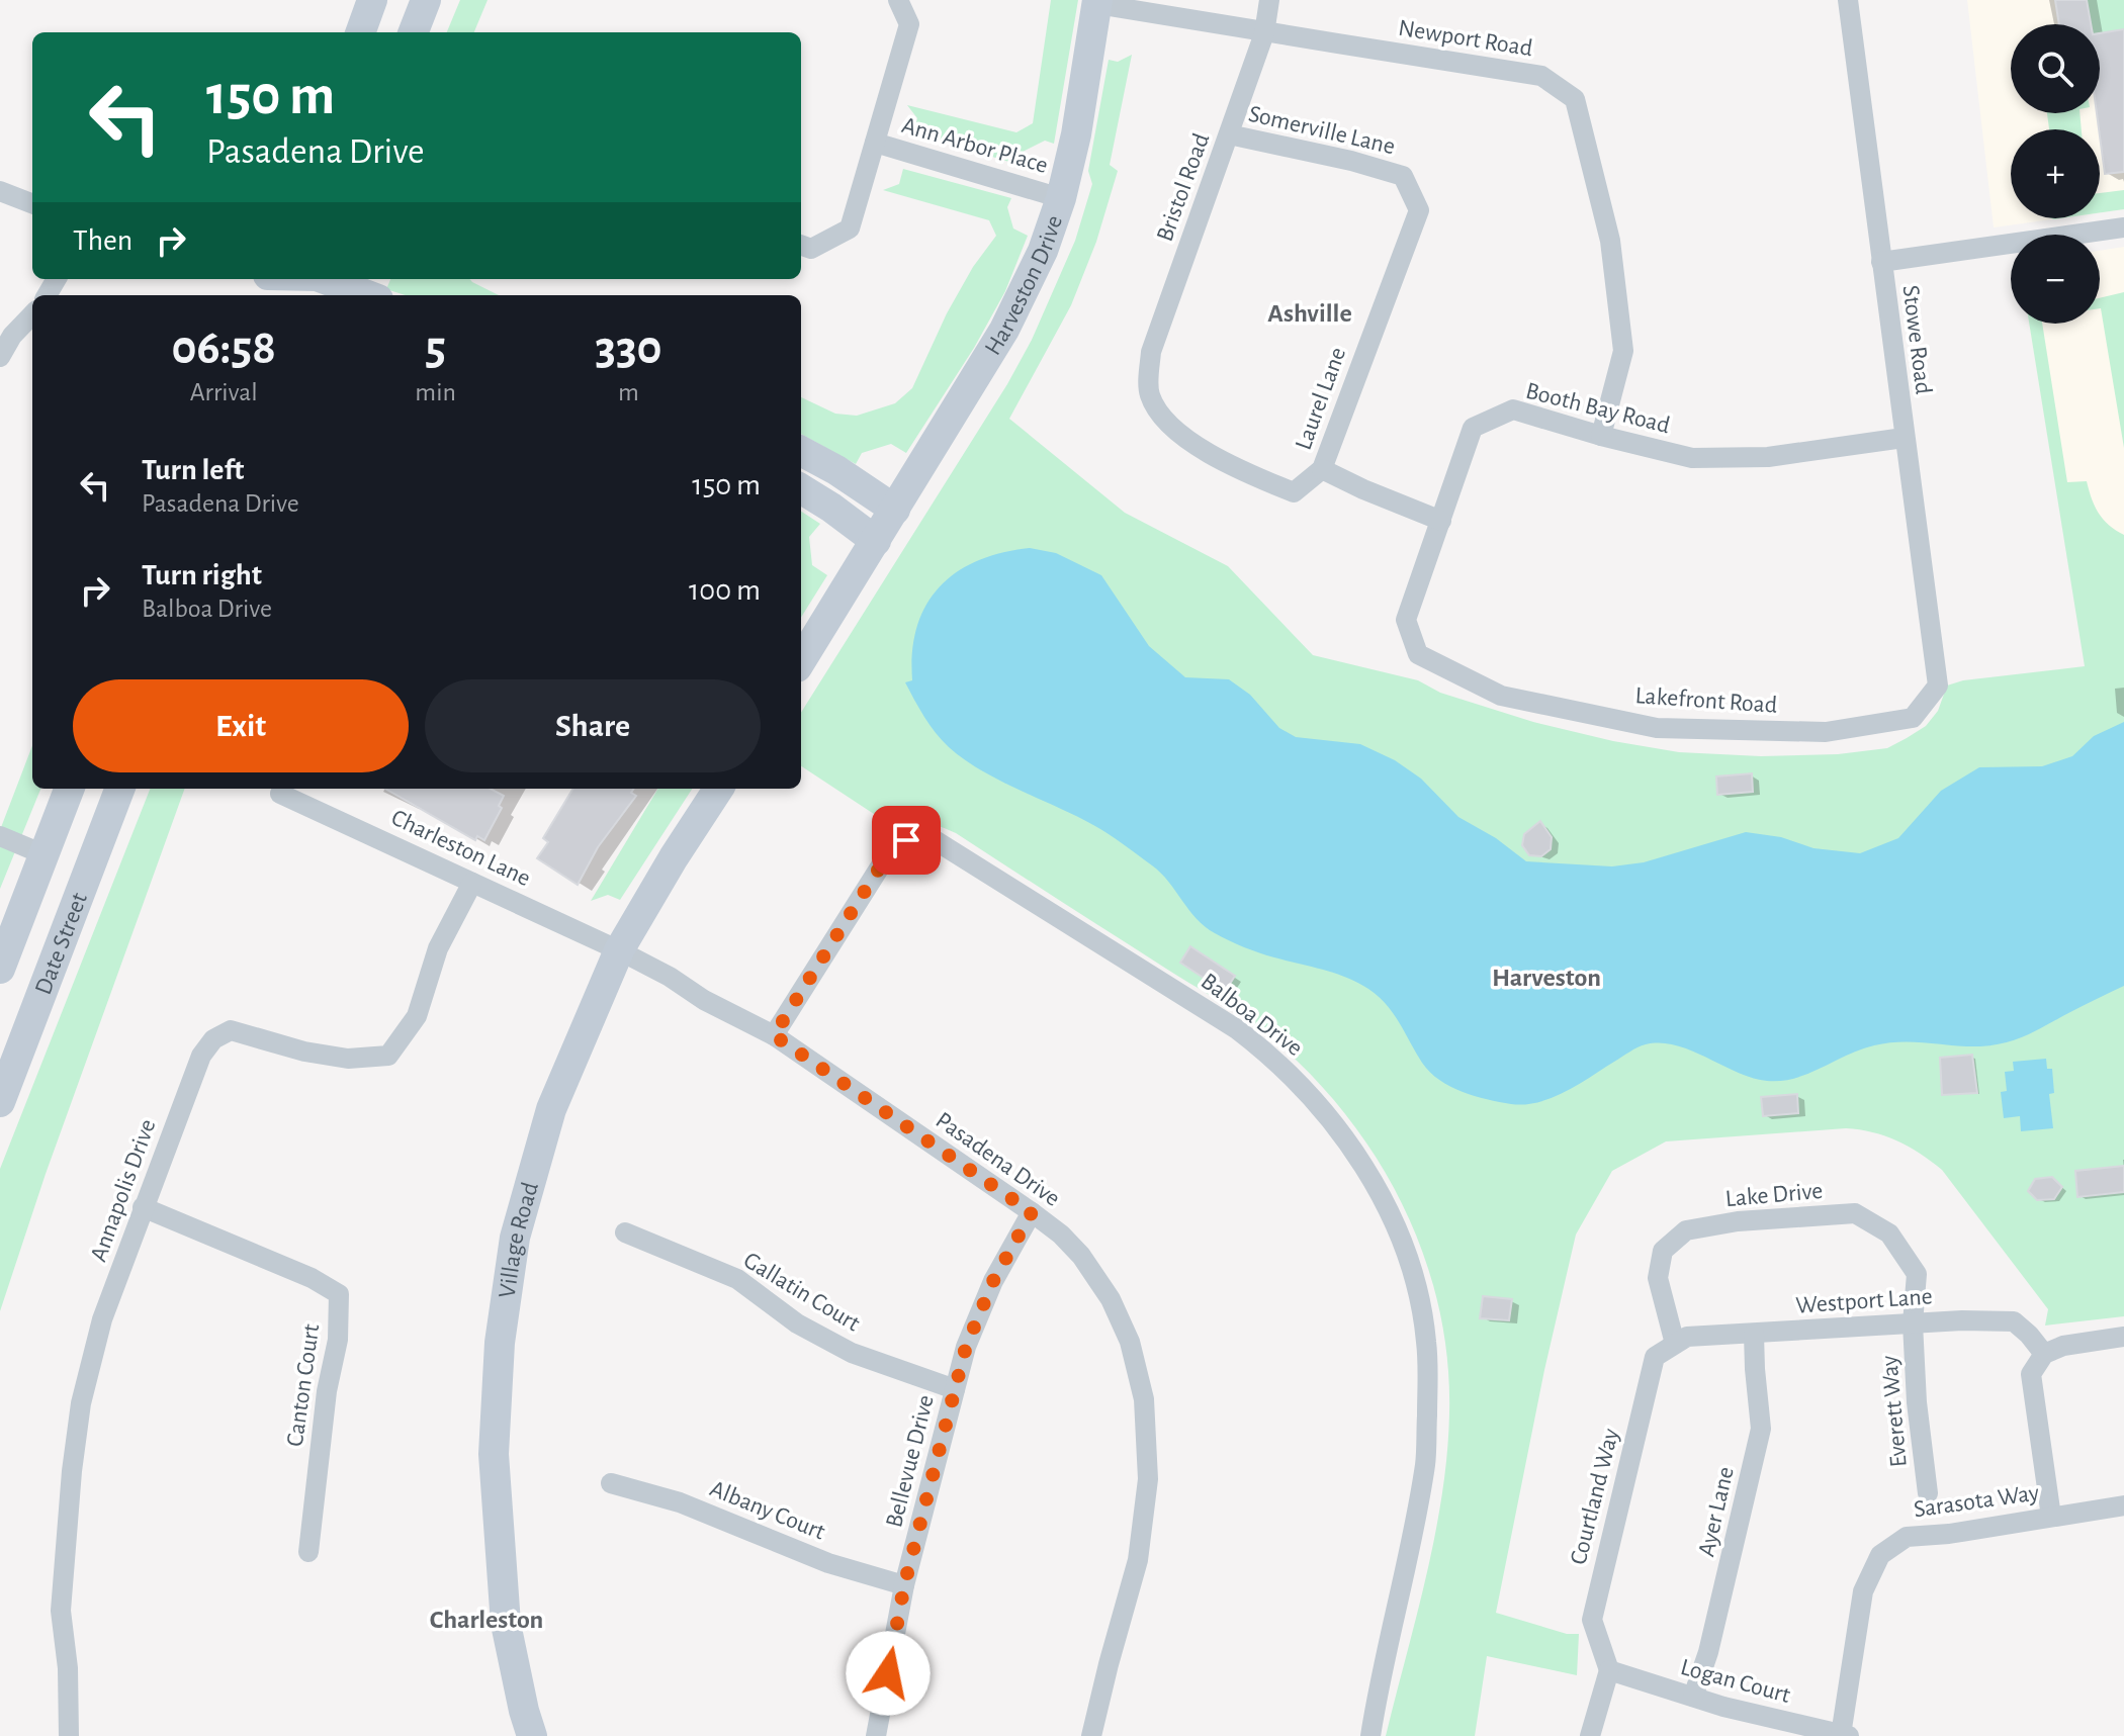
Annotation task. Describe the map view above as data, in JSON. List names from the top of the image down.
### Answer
{
  "streets": {
    "street": [
      "Newport Road",
      "Somerville Lane",
      "Ann Arbor Place",
      "Bristol Road",
      "Harveston Drive",
      "Stowe Road",
      "Laurel Lane",
      "Booth Bay Road",
      "Lakefront Road",
      "Charleston Lane",
      "Date Street",
      "Balboa Drive",
      "Pasadena Drive",
      "Annapolis Drive",
      "Lake Drive",
      "Village Road",
      "Gallatin Court",
      "Westport Lane",
      "Canton Court",
      "Everett Way",
      "Bellevue Drive",
      "Courtland Way",
      "Sarasota Way",
      "Albany Court",
      "Ayer Lane",
      "Logan Court"
    ]
  },
  "crossings": [
    ["Newport Road", "Bristol Road"],
    ["Newport Road", "Harveston Drive"],
    ["Newport Road", "Booth Bay Road"],
    ["Somerville Lane", "Bristol Road"],
    ["Somerville Lane", "Laurel Lane"],
    ["Ann Arbor Place", "Harveston Drive"],
    ["Bristol Road", "Laurel Lane"],
    ["Stowe Road", "Booth Bay Road"],
    ["Stowe Road", "Lakefront Road"],
    ["Booth Bay Road", "Lakefront Road"],
    ["Charleston Lane", "Pasadena Drive"],
    ["Charleston Lane", "Annapolis Drive"],
    ["Charleston Lane", "Village Road"],
    ["Balboa Drive", "Pasadena Drive"],
    ["Pasadena Drive", "Village Road"],
    ["Pasadena Drive", "Bellevue Drive"],
    ["Annapolis Drive", "Canton Court"],
    ["Lake Drive", "Westport Lane"],
    ["Lake Drive", "Everett Way"],
    ["Lake Drive", "Courtland Way"],
    ["Gallatin Court", "Bellevue Drive"],
    ["Westport Lane", "Everett Way"],
    ["Westport Lane", "Courtland Way"],
    ["Westport Lane", "Ayer Lane"],
    ["Bellevue Drive", "Albany Court"],
    ["Courtland Way", "Logan Court"],
    ["Sarasota Way", "Logan Court"],
    ["Ayer Lane", "Logan Court"]
  ],
  "districts": ["Ashville", "Harveston", "Charleston"],
  "page": {
    "map_buttons": ["+", "−"],
    "turn": ["150 m", "Pasadena Drive"],
    "then": "Then",
    "eta": [
      "06:58",
      "Arrival",
      "5",
      "min",
      "330",
      "m"
    ],
    "list": [
      {
        "name": "Turn left",
        "note": "Pasadena Drive",
        "value": "150 m"
      },
      {
        "name": "Turn right",
        "note": "Balboa Drive",
        "value": "100 m"
      }
    ],
    "buttons": ["Exit", "Share"]
  }
}
